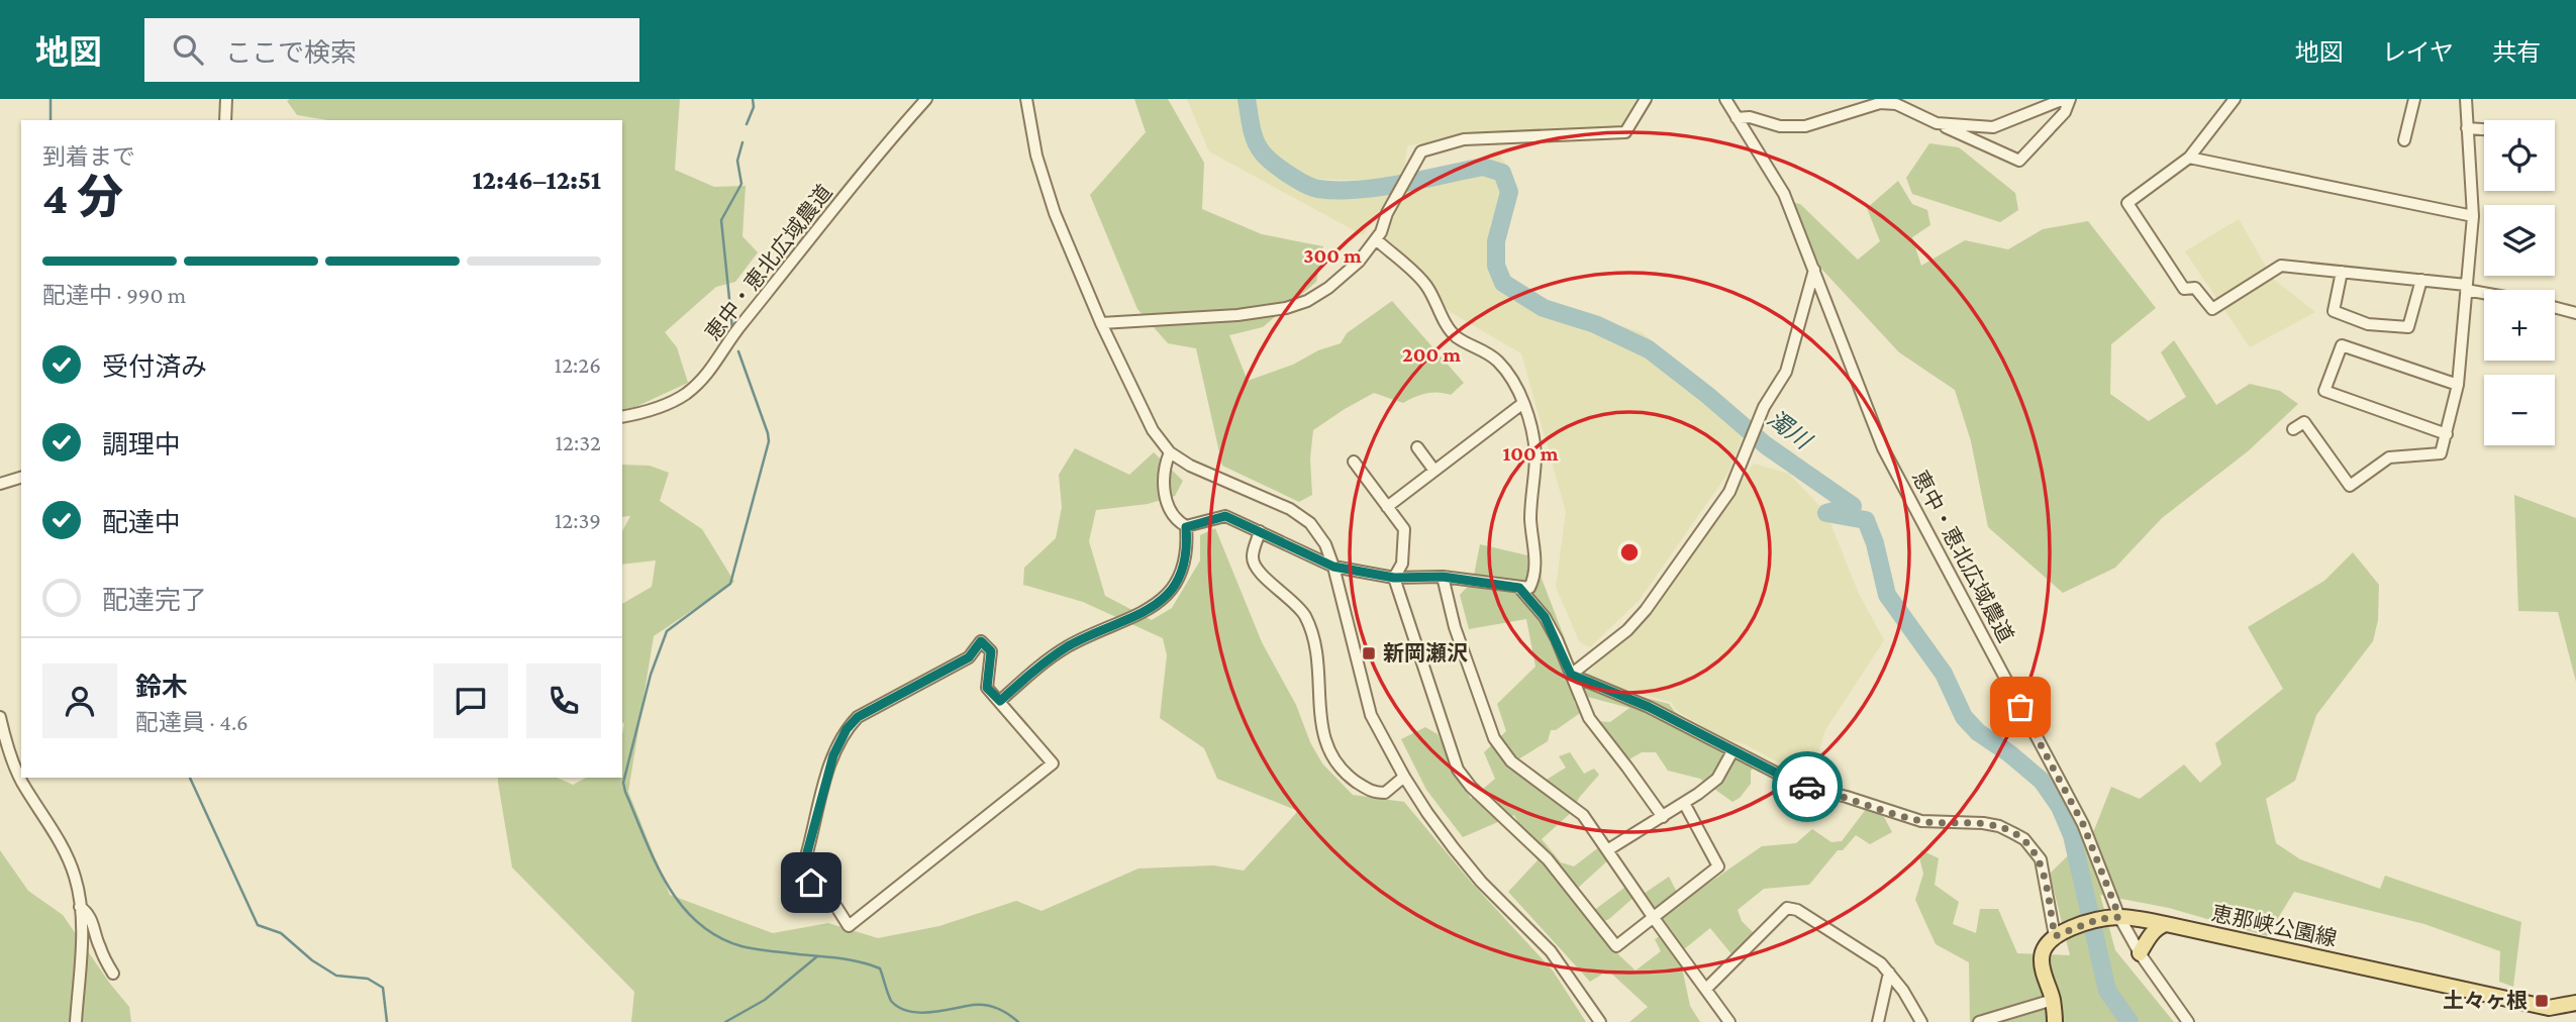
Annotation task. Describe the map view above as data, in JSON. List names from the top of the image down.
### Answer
{
  "streets": {
    "main road": ["恵那峡公園線"],
    "street": ["恵中・恵北広域農道"]
  },
  "crossings": [
    ["恵中・恵北広域農道", "恵那峡公園線"]
  ],
  "water": ["濁川"],
  "places": {
    "transit": ["新岡瀬沢", "土々ヶ根"]
  },
  "page": {
    "header": "地図",
    "search": "ここで検索",
    "nav": ["地図", "レイヤ", "共有"],
    "map_buttons": ["+", "−"],
    "heading": ["4 分", "到着まで", "12:46–12:51"],
    "panel": ["鈴木", "配達員 · 4.6"],
    "bar": "配達中 · 990 m",
    "list": [
      ["受付済み", "12:26"],
      ["調理中", "12:32"],
      ["配達中", "12:39"],
      "配達完了"
    ]
  },
  "rings": ["300 m", "200 m", "100 m"]
}
